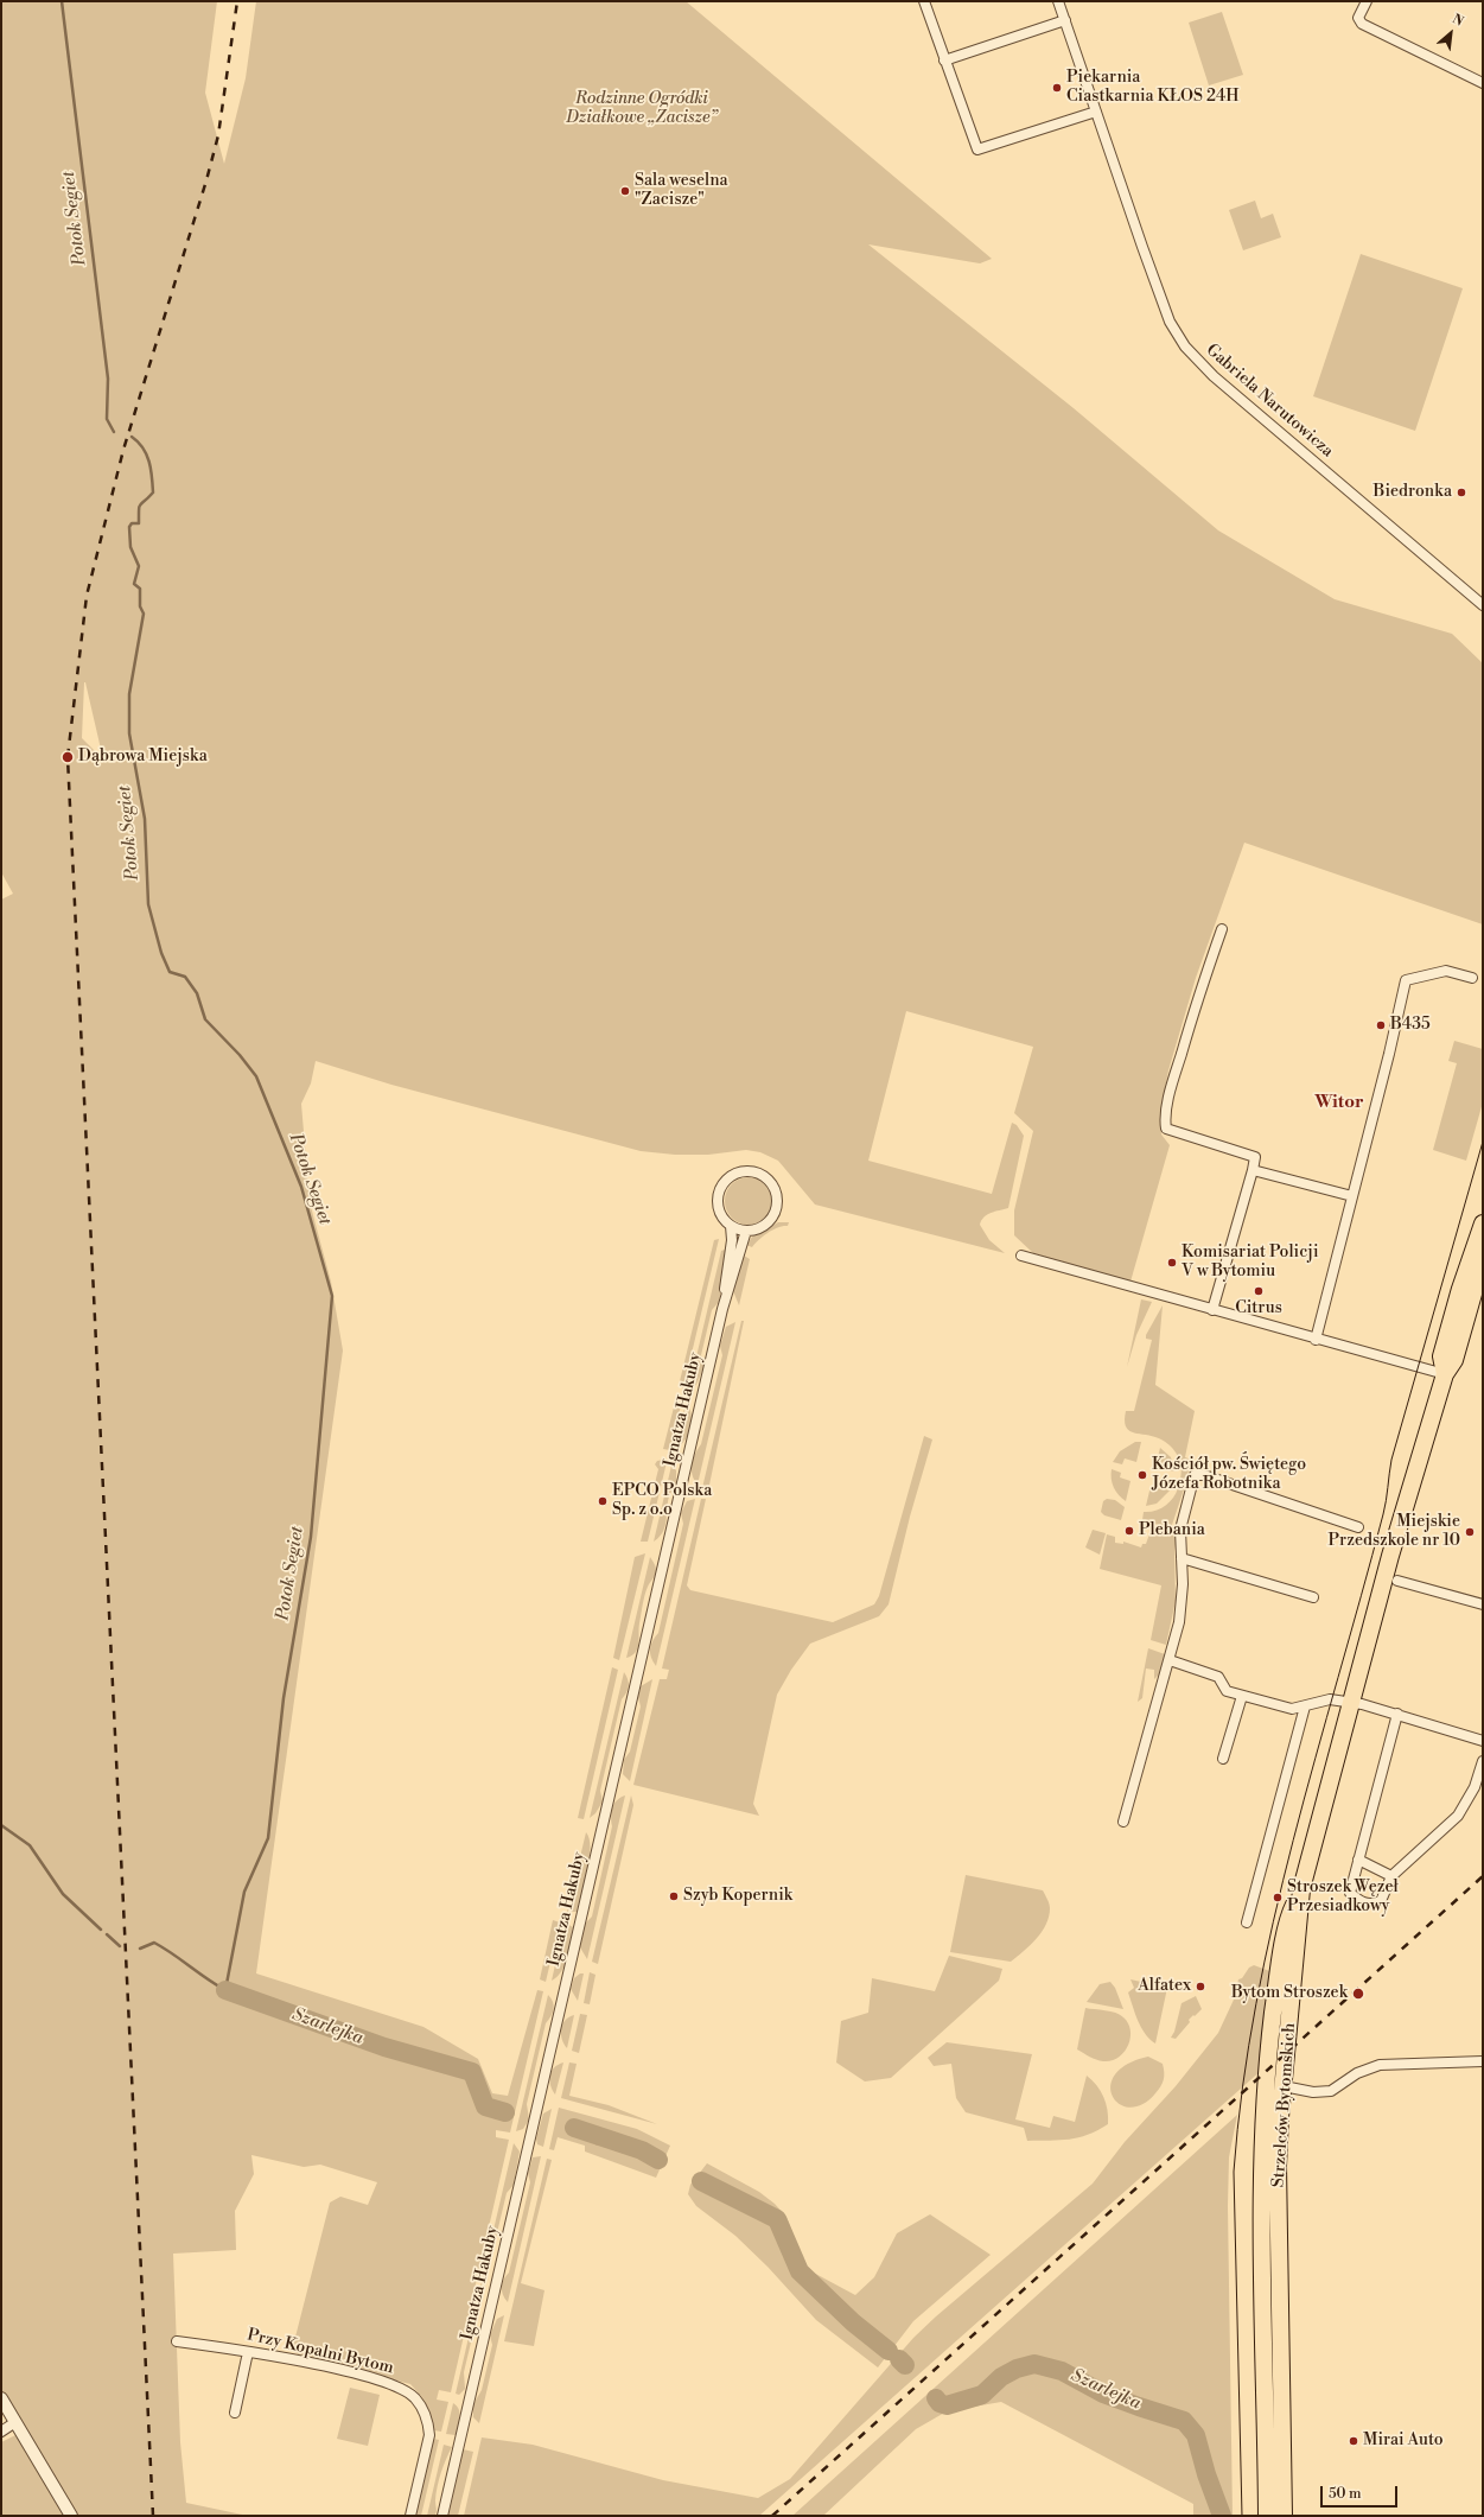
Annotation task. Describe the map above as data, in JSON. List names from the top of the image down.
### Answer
{
  "streets": {
    "highway": ["Strzelców Bytomskich"],
    "street": ["Gabriela Narutowicza", "Ignatza Hakuby", "Przy Kopalni Bytom"]
  },
  "districts": ["Witor"],
  "water": ["Potok Segiet", "Szarlejka"],
  "parks": ["Rodzinne Ogródki Działkowe „Zacisze”"],
  "places": [
    "Piekarnia Ciastkarnia KŁOS 24H",
    "Sala weselna \"Zacisze\"",
    "Biedronka",
    "Dąbrowa Miejska",
    "B435",
    "Komisariat Policji V w Bytomiu",
    "Citrus",
    "Kościół pw. Świętego Józefa Robotnika",
    "EPCO Polska Sp. z o.o",
    "Plebania",
    "Miejskie Przedszkole nr 10",
    "Szyb Kopernik",
    "Stroszek Węzeł Przesiadkowy",
    "Alfatex",
    "Bytom Stroszek",
    "Mirai Auto"
  ],
  "scale_bar": "50 m",
  "north": "top right"
}
